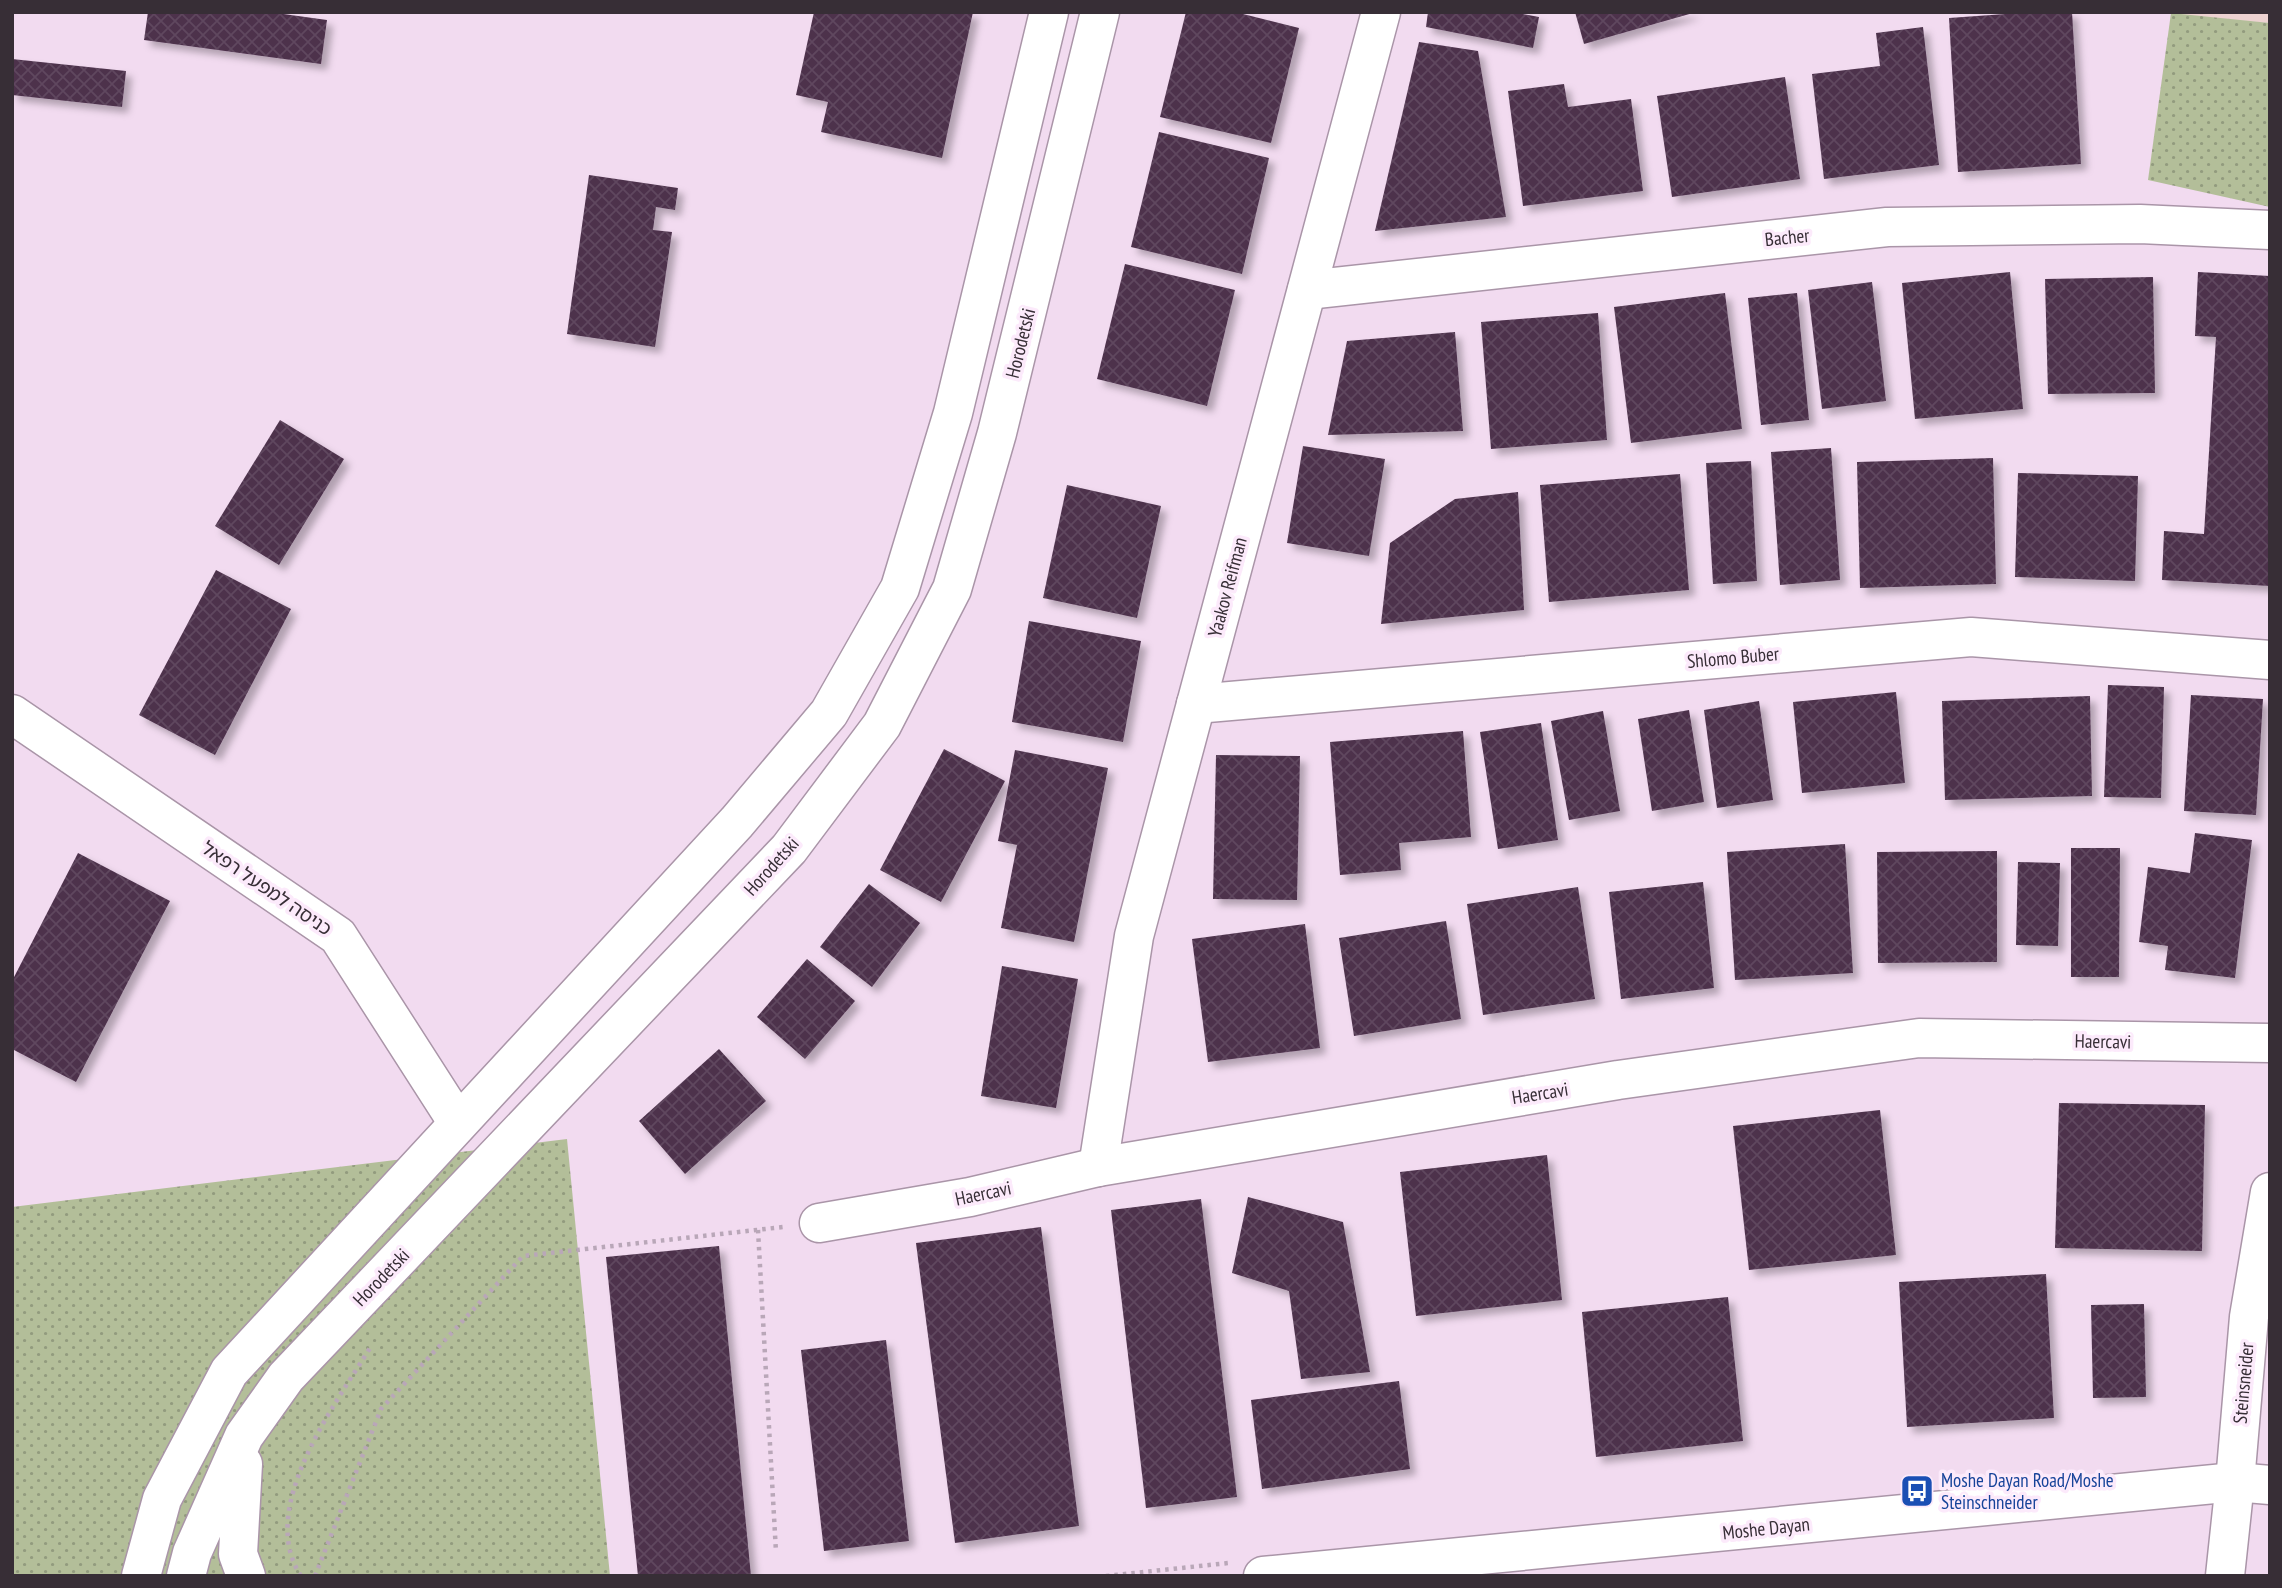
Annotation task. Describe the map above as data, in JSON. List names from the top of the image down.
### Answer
{
  "streets": {
    "street": [
      "Bacher",
      "Horodetski",
      "Yaakov Reifman",
      "Shlomo Buber",
      "כניסה למפעל רפאל",
      "Haercavi",
      "Steinsneider",
      "Moshe Dayan"
    ]
  },
  "crossings": [
    ["Bacher", "Yaakov Reifman"],
    ["Yaakov Reifman", "Shlomo Buber"],
    ["Yaakov Reifman", "Haercavi"],
    ["Steinsneider", "Moshe Dayan"]
  ],
  "places": {
    "bus stop": ["Moshe Dayan Road/Moshe Steinschneider"]
  }
}
